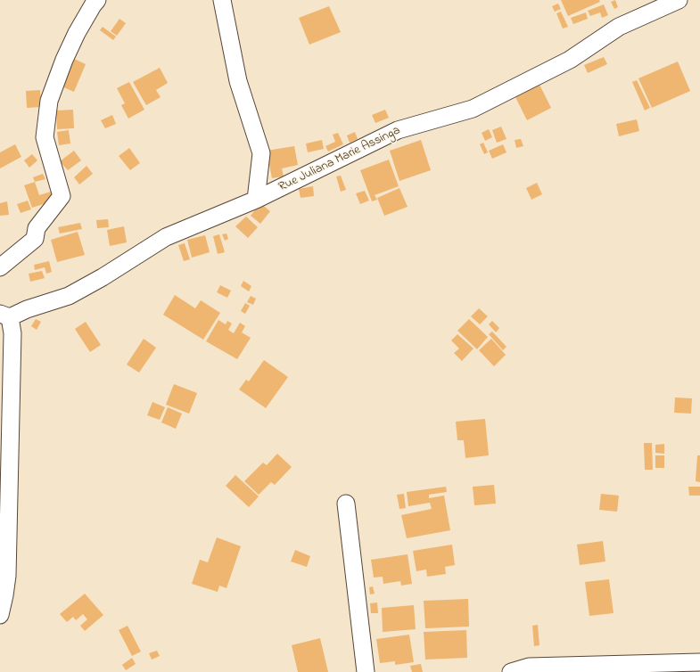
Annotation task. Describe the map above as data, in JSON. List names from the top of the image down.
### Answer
{
  "streets": {
    "street": ["Rue Juliana Marie Assinga"]
  }
}
